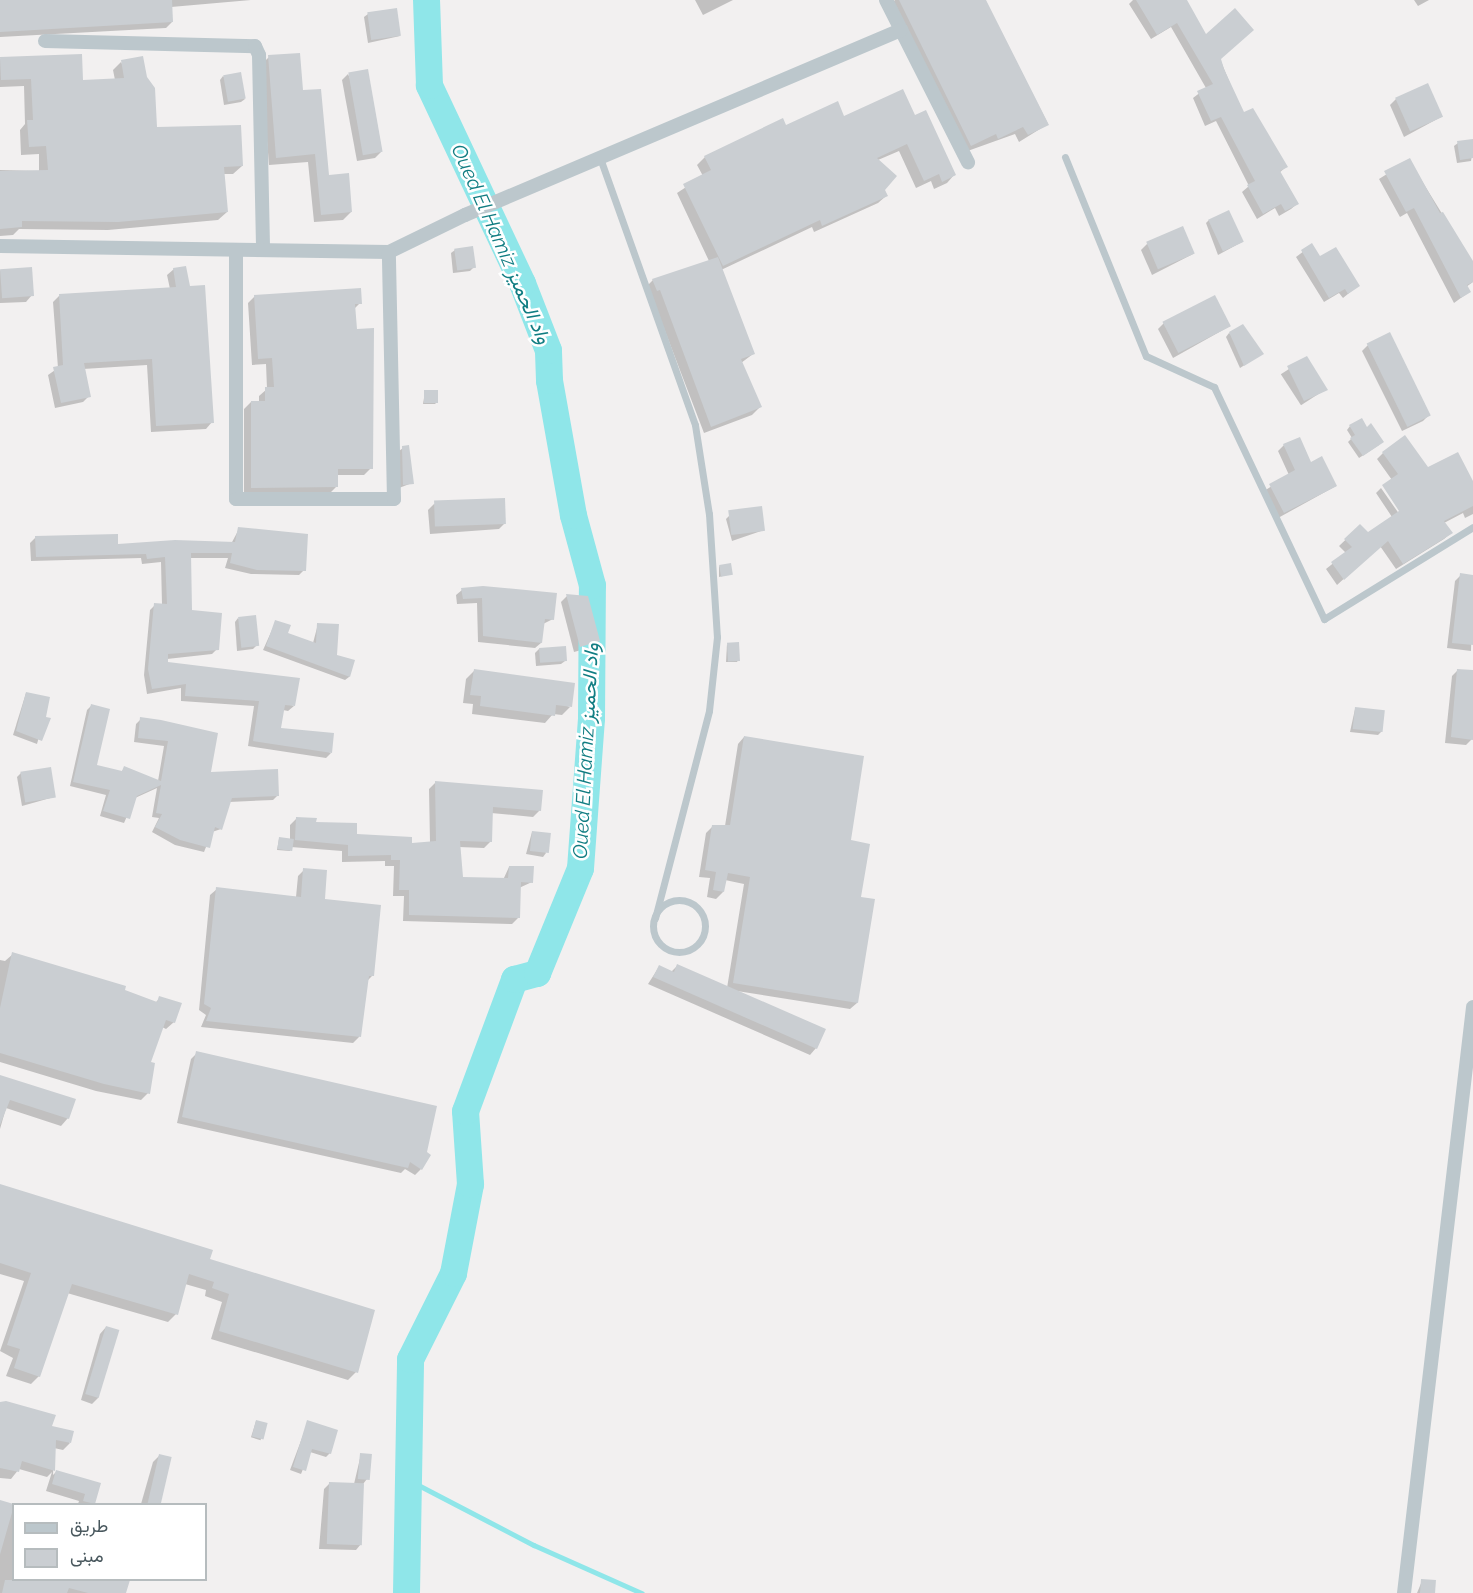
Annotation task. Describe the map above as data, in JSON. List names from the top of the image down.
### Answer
{
  "water": ["Oued El Hamiz واد الحميز"],
  "legend": ["طريق", "مبنى"]
}
